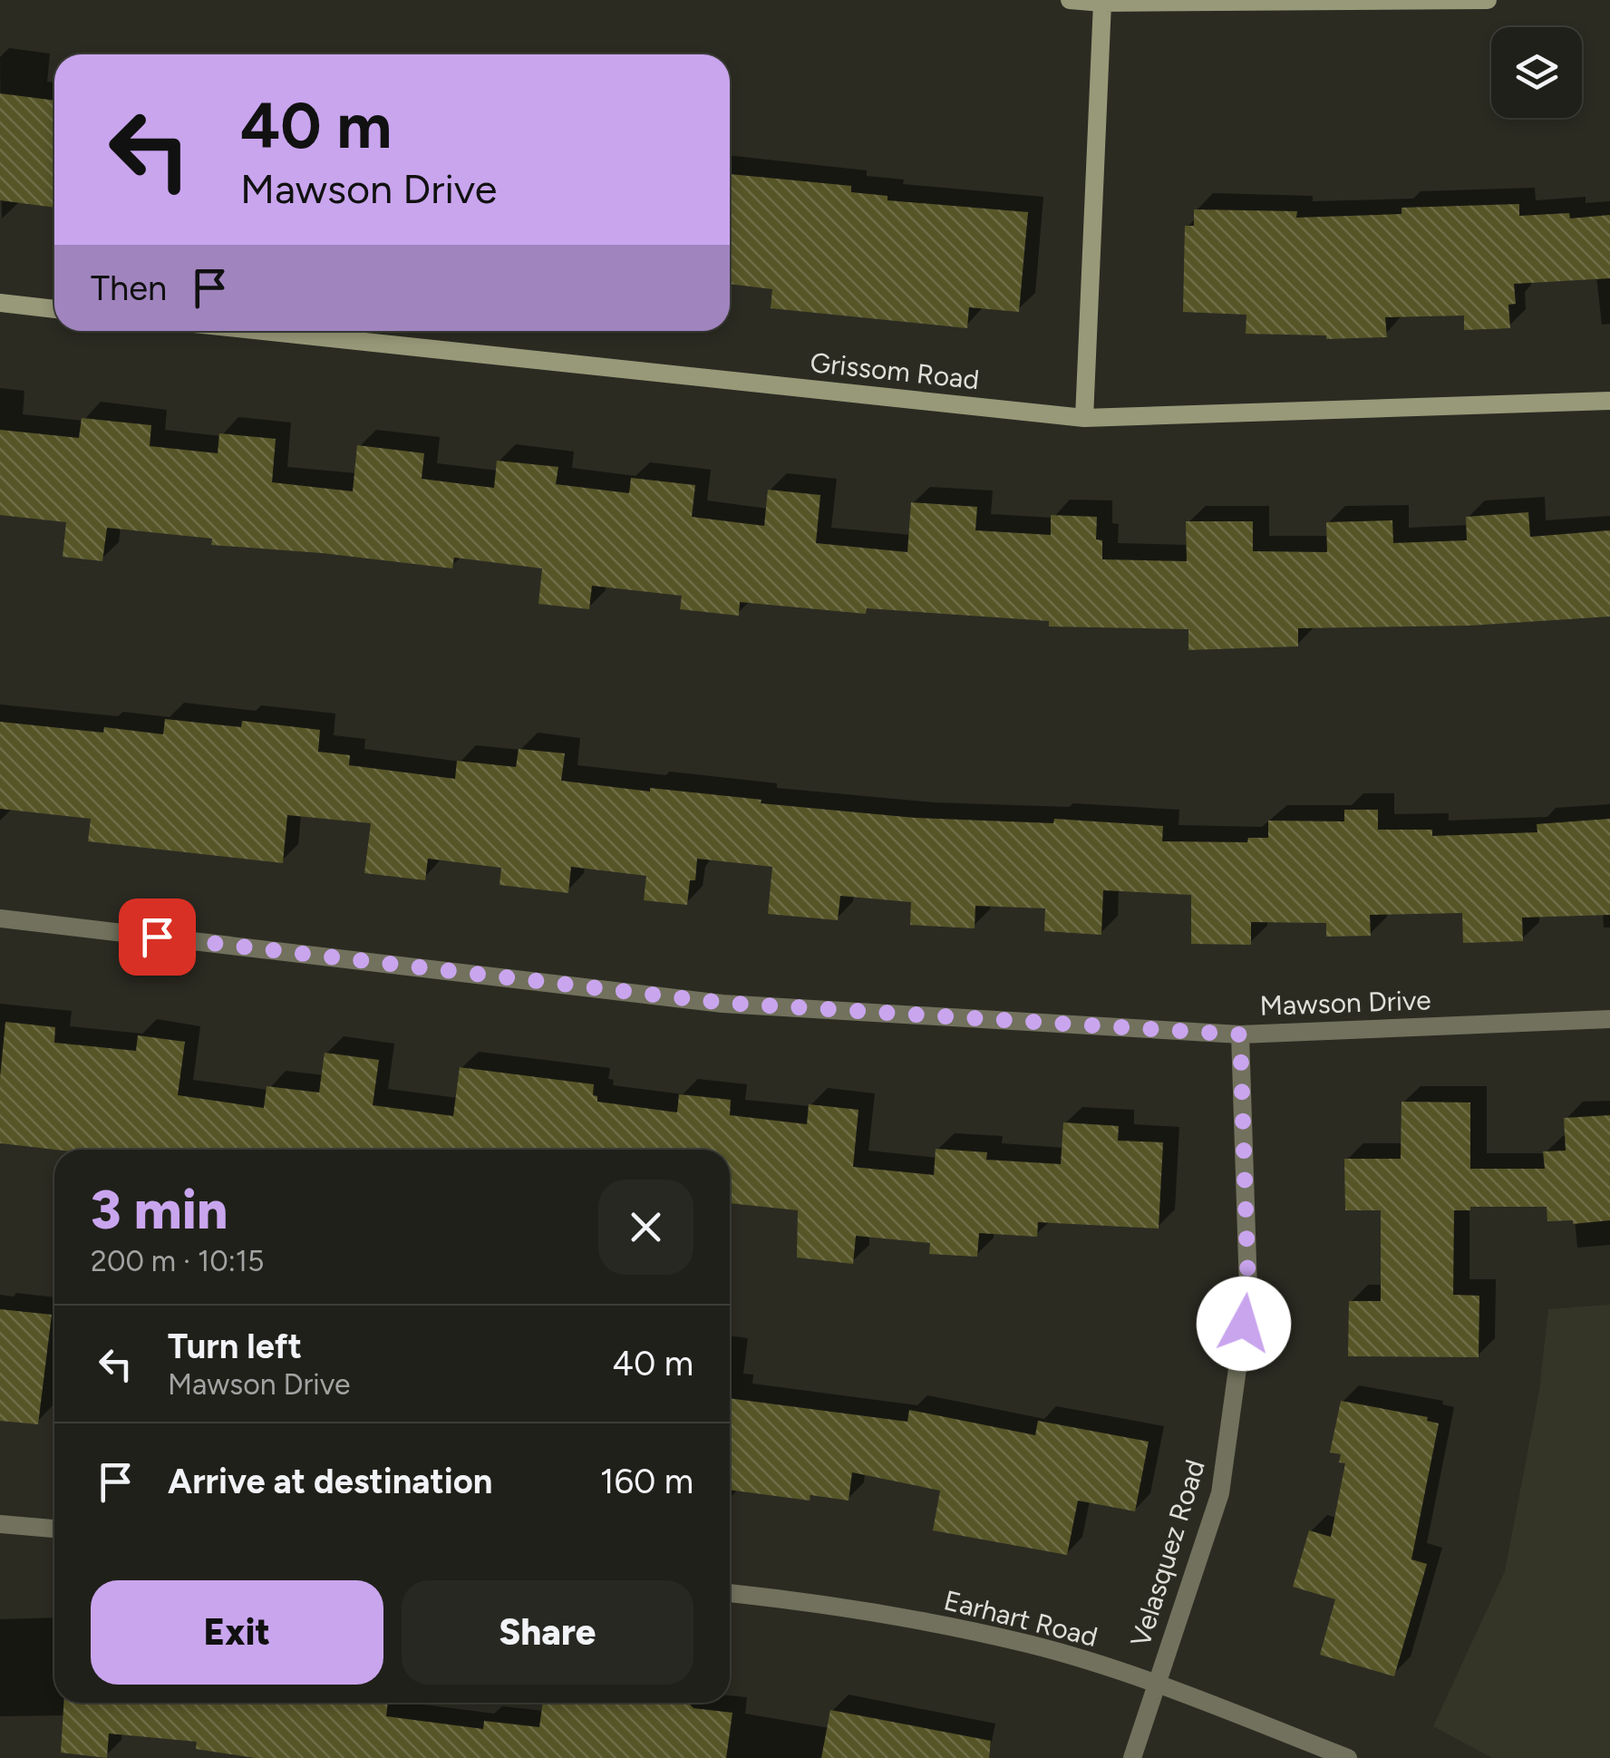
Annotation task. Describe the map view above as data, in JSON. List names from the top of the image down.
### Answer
{
  "streets": {
    "street": [
      "Grissom Road",
      "Mawson Drive",
      "Velasquez Road",
      "Earhart Road"
    ]
  },
  "crossings": [
    ["Mawson Drive", "Velasquez Road"],
    ["Velasquez Road", "Earhart Road"]
  ],
  "page": {
    "turn": ["40 m", "Mawson Drive"],
    "then": "Then",
    "heading": ["3 min", "200 m · 10:15"],
    "list": [
      {
        "name": "Turn left",
        "note": "Mawson Drive",
        "value": "40 m"
      },
      {
        "name": "Arrive at destination",
        "value": "160 m"
      }
    ],
    "buttons": ["Exit", "Share"]
  }
}
